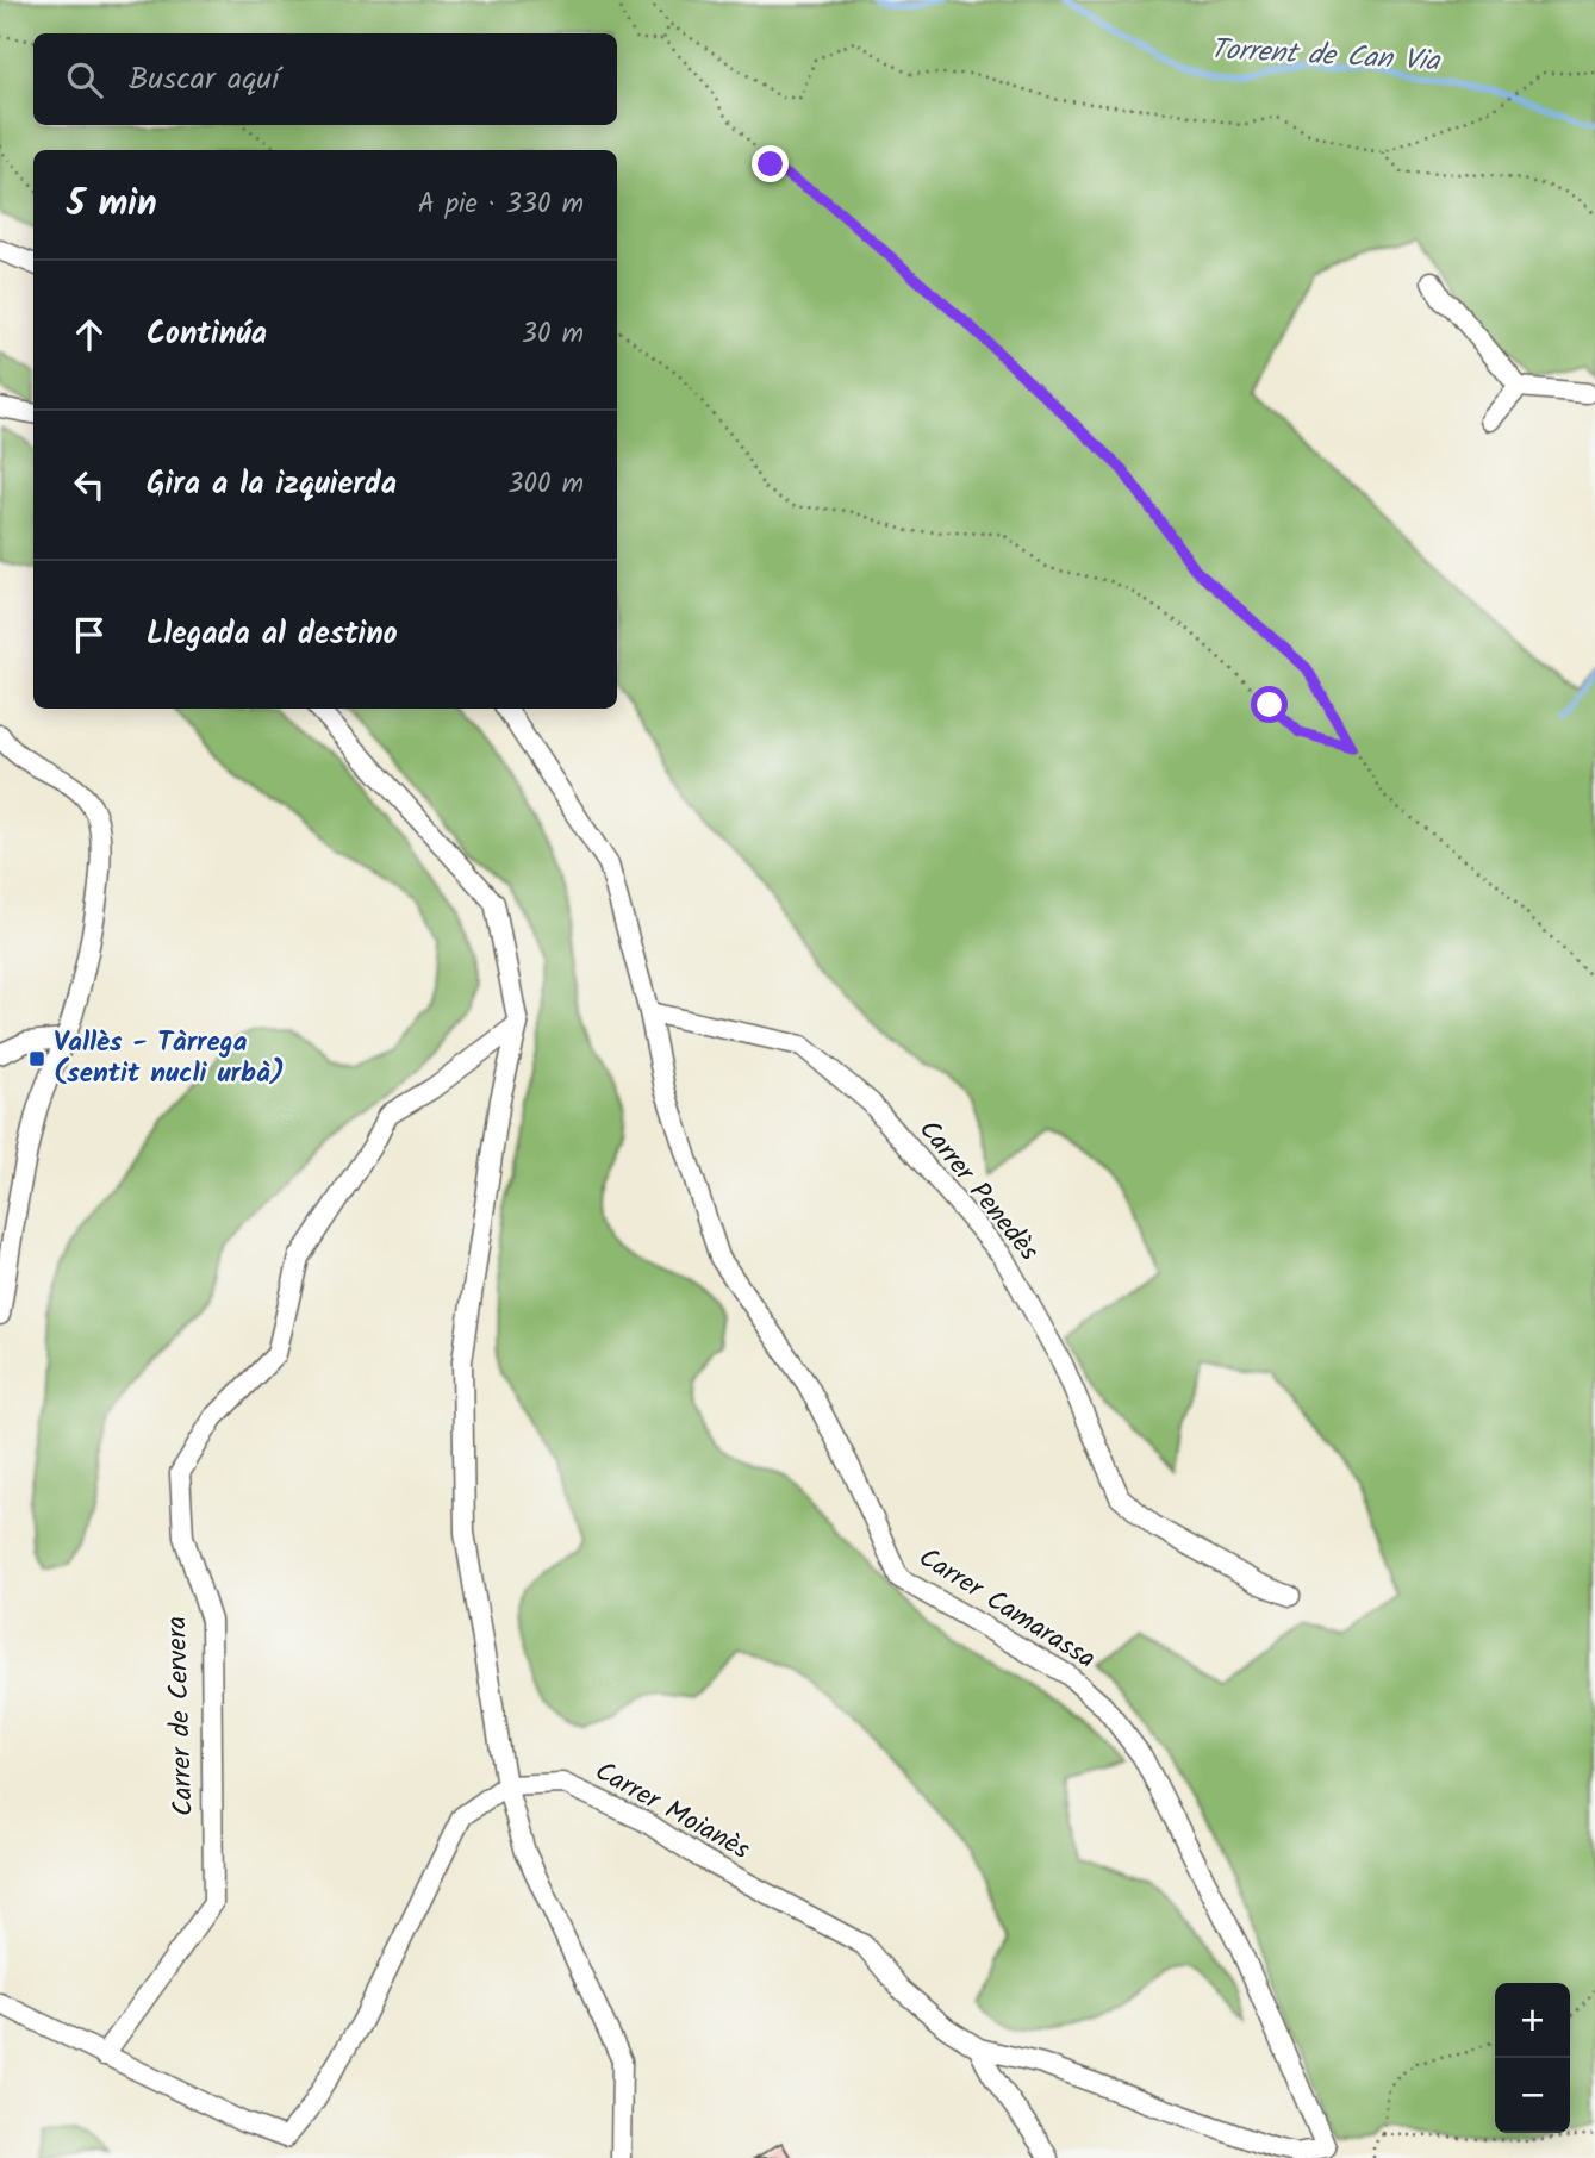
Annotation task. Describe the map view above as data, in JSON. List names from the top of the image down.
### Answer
{
  "streets": {
    "street": [
      "Carrer Penedès",
      "Carrer Camarassa",
      "Carrer de Cervera",
      "Carrer Moianès"
    ]
  },
  "crossings": [
    ["Carrer Penedès", "Carrer Camarassa"],
    ["Carrer Camarassa", "Carrer Moianès"]
  ],
  "water": ["Torrent de Can Via"],
  "places": {
    "transit": ["Vallès - Tàrrega (sentit nucli urbà)"]
  },
  "page": {
    "search": "Buscar aquí",
    "heading": ["5 min", "A pie · 330 m"],
    "list": [
      ["Continúa", "30 m"],
      ["Gira a la izquierda", "300 m"],
      "Llegada al destino"
    ],
    "map_buttons": ["+", "−"]
  }
}
